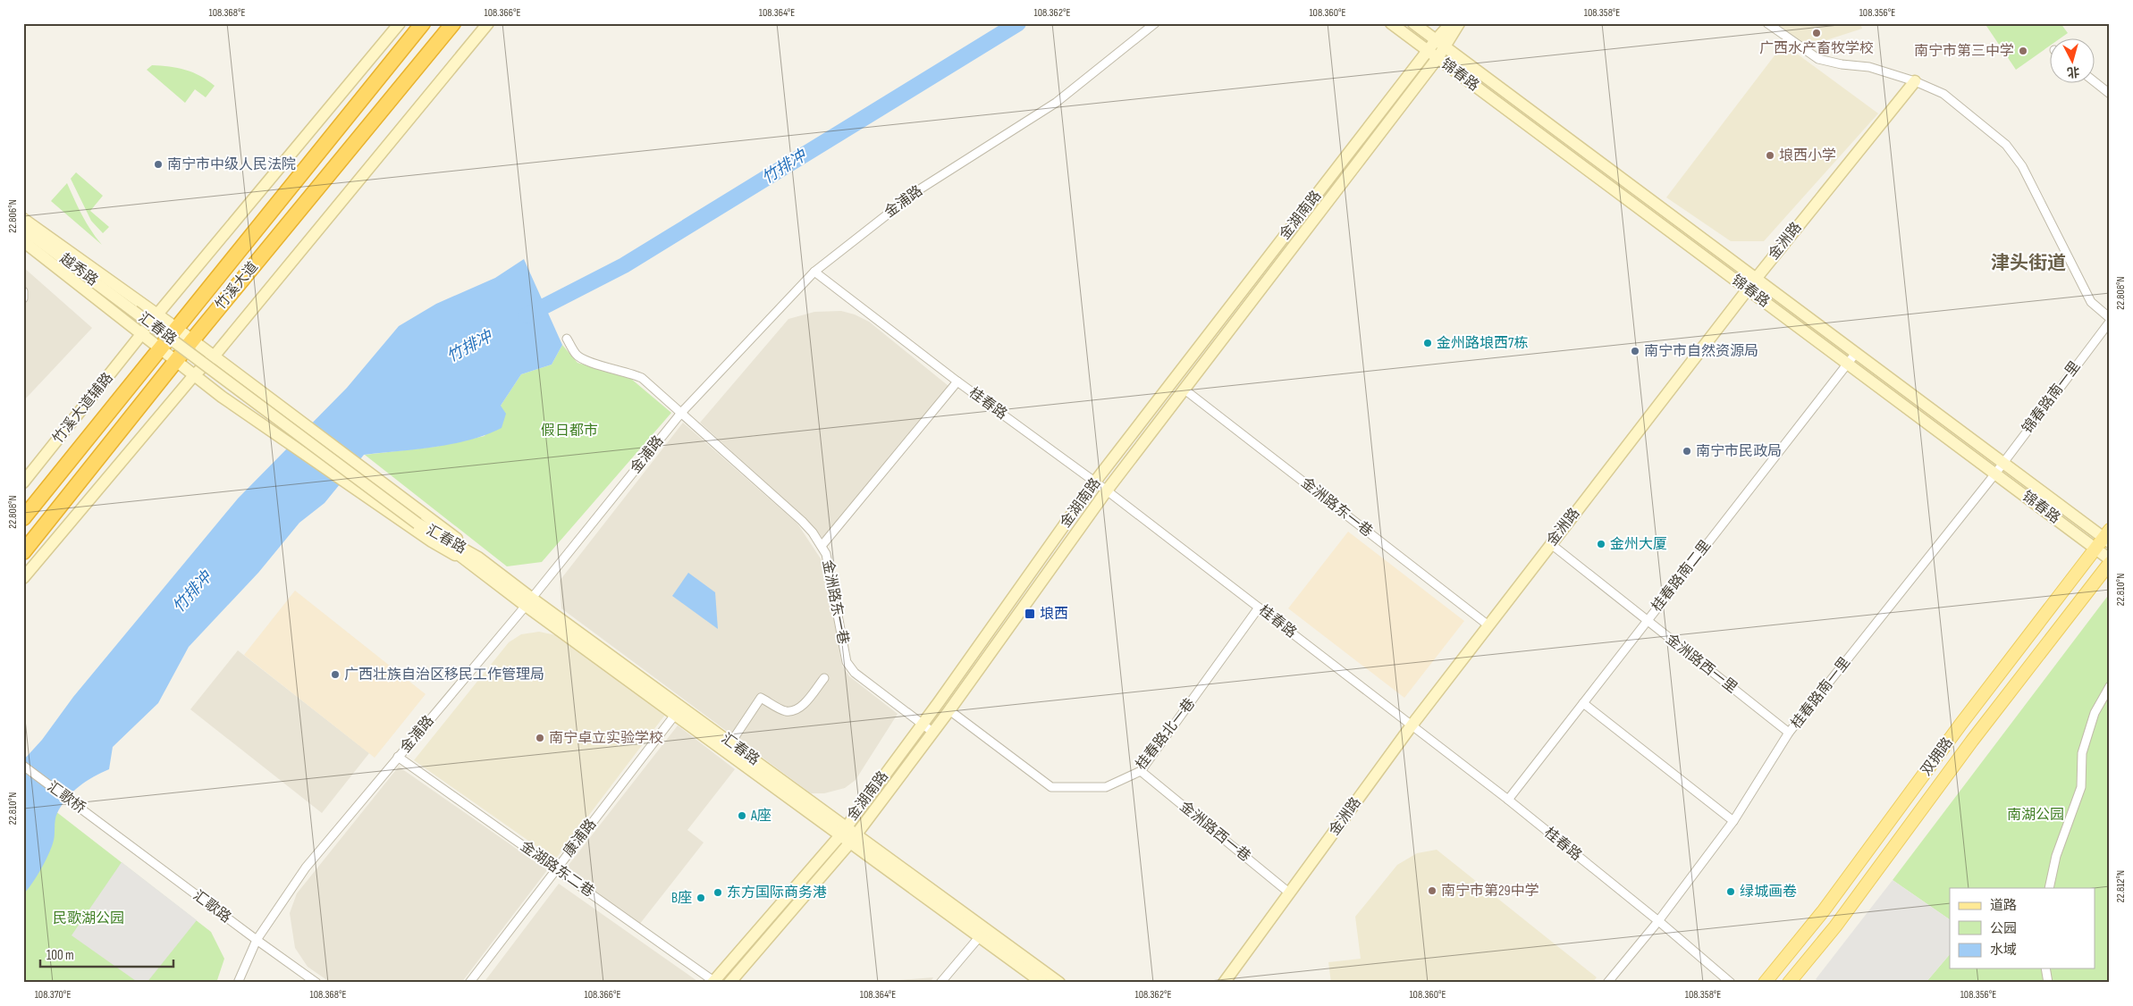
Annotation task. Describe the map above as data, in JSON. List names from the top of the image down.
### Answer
{
  "streets": {
    "highway": ["竹溪大道"],
    "main road": [
      "锦春路",
      "金湖南路",
      "金洲路",
      "越秀路",
      "汇春路",
      "竹溪大道辅路",
      "双拥路"
    ],
    "street": [
      "金浦路",
      "锦春路南一里",
      "桂春路",
      "金洲路东一巷",
      "桂春路南二里",
      "金洲路西一里",
      "桂春路南一里",
      "桂春路北一巷",
      "汇歌桥",
      "金洲路西一巷",
      "康浦路",
      "金湖路东二巷",
      "汇歌路"
    ]
  },
  "crossings": [
    ["锦春路", "金湖南路"],
    ["锦春路", "金洲路"],
    ["锦春路", "锦春路南一里"],
    ["锦春路", "桂春路南二里"],
    ["锦春路", "桂春路南一里"],
    ["锦春路", "双拥路"],
    ["金浦路", "汇春路"],
    ["金浦路", "桂春路"],
    ["金浦路", "金洲路东一巷"],
    ["金浦路", "金湖路东二巷"],
    ["金浦路", "汇歌路"],
    ["金湖南路", "汇春路"],
    ["金湖南路", "桂春路"],
    ["金湖南路", "金洲路东一巷"],
    ["金湖南路", "桂春路北一巷"],
    ["金湖南路", "金湖路东二巷"],
    ["金洲路", "桂春路"],
    ["金洲路", "金洲路东一巷"],
    ["金洲路", "金洲路西一里"],
    ["金洲路", "金洲路西一巷"],
    ["越秀路", "汇春路"],
    ["汇春路", "康浦路"],
    ["锦春路南一里", "桂春路南一里"],
    ["桂春路", "桂春路南二里"],
    ["桂春路", "桂春路南一里"],
    ["桂春路", "桂春路北一巷"],
    ["桂春路南二里", "金洲路西一里"],
    ["金洲路西一里", "桂春路南一里"],
    ["桂春路北一巷", "金洲路西一巷"],
    ["汇歌桥", "汇歌路"],
    ["康浦路", "金湖路东二巷"]
  ],
  "districts": ["津头街道"],
  "water": ["竹排冲"],
  "parks": ["假日都市", "南湖公园", "民歌湖公园"],
  "places": {
    "other": [
      "广西水产畜牧学校",
      "南宁市第三中学",
      "埌西小学",
      "南宁市中级人民法院",
      "金州路埌西7栋",
      "南宁市自然资源局",
      "南宁市民政局",
      "金州大厦",
      "广西壮族自治区移民工作管理局",
      "南宁卓立实验学校",
      "A座",
      "南宁市第29中学",
      "绿城画卷",
      "东方国际商务港",
      "B座"
    ],
    "transit": ["埌西"]
  },
  "legend": ["道路", "公园", "水域"],
  "scale_bar": "100 m",
  "north": "bottom",
  "coordinates": [
    "108.368°E",
    "108.366°E",
    "108.364°E",
    "108.362°E",
    "108.360°E",
    "108.358°E",
    "108.356°E",
    "22.806°N",
    "22.808°N",
    "22.810°N",
    "22.812°N",
    "108.370°E"
  ]
}
